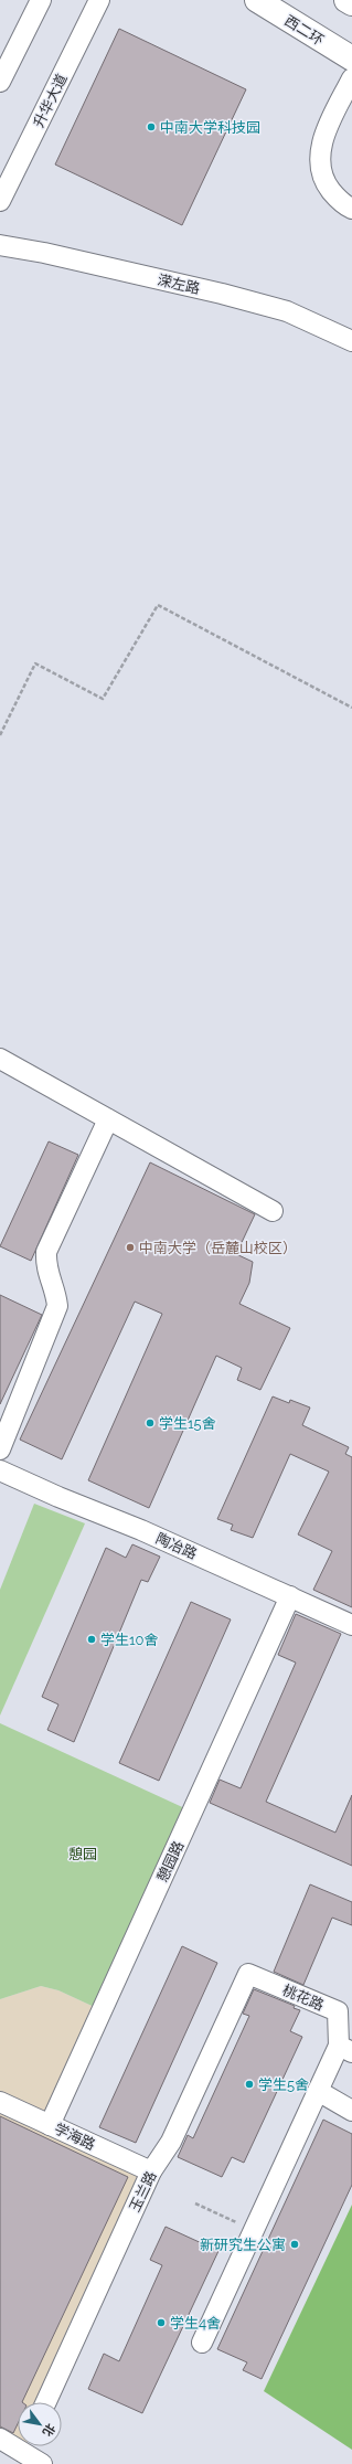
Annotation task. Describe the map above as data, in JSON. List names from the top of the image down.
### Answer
{
  "streets": {
    "main road": ["西二环"],
    "street": [
      "升华大道",
      "溁左路",
      "陶冶路",
      "憩园路",
      "桃花路",
      "学海路",
      "玉兰路"
    ]
  },
  "crossings": [
    ["陶冶路", "憩园路"],
    ["憩园路", "学海路"],
    ["桃花路", "玉兰路"],
    ["学海路", "玉兰路"]
  ],
  "parks": ["憩园"],
  "places": [
    "中南大学科技园",
    "中南大学（岳麓山校区）",
    "学生15舍",
    "学生10舍",
    "学生5舍",
    "新研究生公寓",
    "学生4舍"
  ],
  "north": "bottom right"
}
